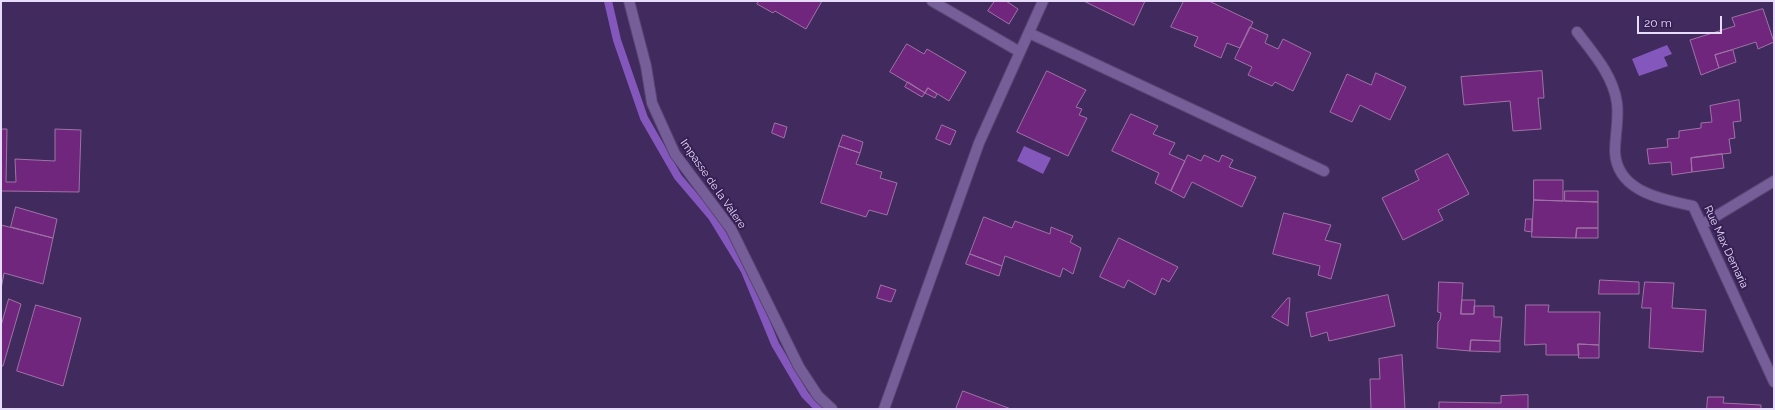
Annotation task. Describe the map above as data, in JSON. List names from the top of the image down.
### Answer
{
  "streets": {
    "street": ["Impasse de la Valere", "Rue Max Demaria"]
  },
  "scale_bar": "20 m"
}
